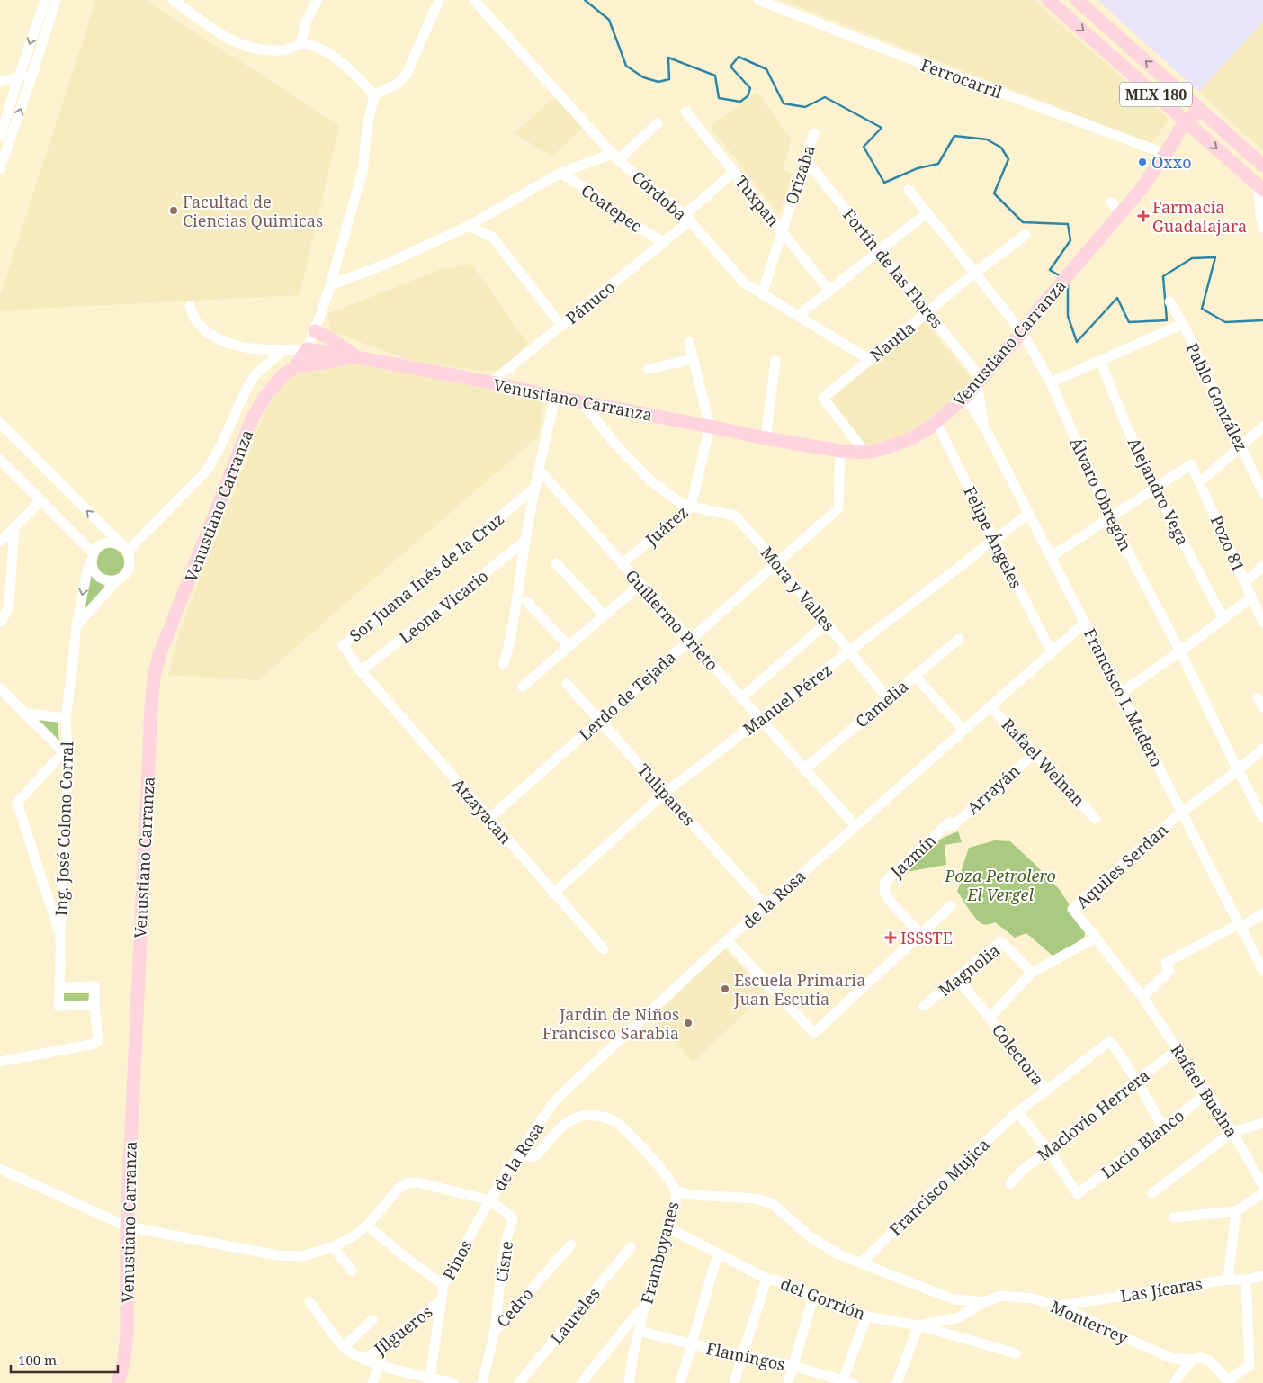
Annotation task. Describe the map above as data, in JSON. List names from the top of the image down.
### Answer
{
  "streets": {
    "main road": ["MEX 180", "Venustiano Carranza"],
    "street": [
      "Ferrocarril",
      "Orizaba",
      "Córdoba",
      "Tuxpan",
      "Coatepec",
      "Fortín de las Flores",
      "Pánuco",
      "Nautla",
      "Pablo González",
      "Alejandro Vega",
      "Álvaro Obregón",
      "Juárez",
      "Felipe Ángeles",
      "Pozo 81",
      "Sor Juana Inés de la Cruz",
      "Mora y Valles",
      "Leona Vicario",
      "Guillermo Prieto",
      "Lerdo de Tejada",
      "Francisco I. Madero",
      "Manuel Pérez",
      "Camelia",
      "Rafael Welnan",
      "Arrayán",
      "Tulipanes",
      "Atzayacan",
      "Ing. José Colono Corral",
      "Jazmín",
      "Aquiles Serdán",
      "de la Rosa",
      "Magnolia",
      "Colectora",
      "Rafael Buelna",
      "Maclovio Herrera",
      "Lucio Blanco",
      "Francisco Mujica",
      "Framboyanes",
      "Pinos",
      "Cisne",
      "Las Jícaras",
      "del Gorrión",
      "Cedro",
      "Laureles",
      "Monterrey",
      "Jilgueros",
      "Flamingos"
    ]
  },
  "crossings": [
    ["Ferrocarril", "Venustiano Carranza"],
    ["MEX 180", "Venustiano Carranza"],
    ["Orizaba", "Córdoba"],
    ["Orizaba", "Tuxpan"],
    ["Orizaba", "Fortín de las Flores"],
    ["Córdoba", "Pánuco"],
    ["Córdoba", "Nautla"],
    ["Tuxpan", "Pánuco"],
    ["Coatepec", "Pánuco"],
    ["Fortín de las Flores", "Nautla"],
    ["Fortín de las Flores", "Venustiano Carranza"],
    ["Fortín de las Flores", "Francisco I. Madero"],
    ["Pánuco", "Venustiano Carranza"],
    ["Nautla", "Venustiano Carranza"],
    ["Nautla", "Álvaro Obregón"],
    ["Venustiano Carranza", "Álvaro Obregón"],
    ["Venustiano Carranza", "Juárez"],
    ["Venustiano Carranza", "Felipe Ángeles"],
    ["Venustiano Carranza", "Lerdo de Tejada"],
    ["Venustiano Carranza", "Francisco I. Madero"],
    ["Alejandro Vega", "Pozo 81"],
    ["Álvaro Obregón", "Aquiles Serdán"],
    ["Juárez", "Mora y Valles"],
    ["Juárez", "Guillermo Prieto"],
    ["Felipe Ángeles", "Manuel Pérez"],
    ["Felipe Ángeles", "de la Rosa"],
    ["Sor Juana Inés de la Cruz", "Leona Vicario"],
    ["Sor Juana Inés de la Cruz", "Atzayacan"],
    ["Mora y Valles", "Lerdo de Tejada"],
    ["Mora y Valles", "Manuel Pérez"],
    ["Mora y Valles", "Camelia"],
    ["Leona Vicario", "Atzayacan"],
    ["Guillermo Prieto", "Lerdo de Tejada"],
    ["Guillermo Prieto", "Manuel Pérez"],
    ["Guillermo Prieto", "Camelia"],
    ["Guillermo Prieto", "de la Rosa"],
    ["Lerdo de Tejada", "Tulipanes"],
    ["Francisco I. Madero", "Manuel Pérez"],
    ["Francisco I. Madero", "Aquiles Serdán"],
    ["Francisco I. Madero", "de la Rosa"],
    ["Manuel Pérez", "Tulipanes"],
    ["Manuel Pérez", "Atzayacan"],
    ["Rafael Welnan", "Arrayán"],
    ["Rafael Welnan", "de la Rosa"],
    ["Arrayán", "Jazmín"],
    ["Tulipanes", "de la Rosa"],
    ["Aquiles Serdán", "Rafael Buelna"],
    ["de la Rosa", "Framboyanes"],
    ["de la Rosa", "Pinos"],
    ["de la Rosa", "Cisne"],
    ["Magnolia", "Colectora"],
    ["Colectora", "Francisco Mujica"],
    ["Rafael Buelna", "Maclovio Herrera"],
    ["Rafael Buelna", "Lucio Blanco"],
    ["Maclovio Herrera", "Lucio Blanco"],
    ["Maclovio Herrera", "Francisco Mujica"],
    ["Lucio Blanco", "Francisco Mujica"],
    ["Francisco Mujica", "Monterrey"],
    ["Framboyanes", "del Gorrión"],
    ["Framboyanes", "Monterrey"],
    ["Framboyanes", "Flamingos"],
    ["Pinos", "Cisne"],
    ["Pinos", "Jilgueros"],
    ["Cisne", "Cedro"],
    ["Las Jícaras", "Monterrey"],
    ["del Gorrión", "Monterrey"]
  ],
  "parks": ["Poza Petrolero El Vergel"],
  "places": {
    "other": [
      "Oxxo",
      "Facultad de Ciencias Quimicas",
      "Escuela Primaria Juan Escutia",
      "Jardín de Niños Francisco Sarabia"
    ],
    "health": ["Farmacia Guadalajara", "ISSSTE"]
  },
  "scale_bar": "100 m"
}
